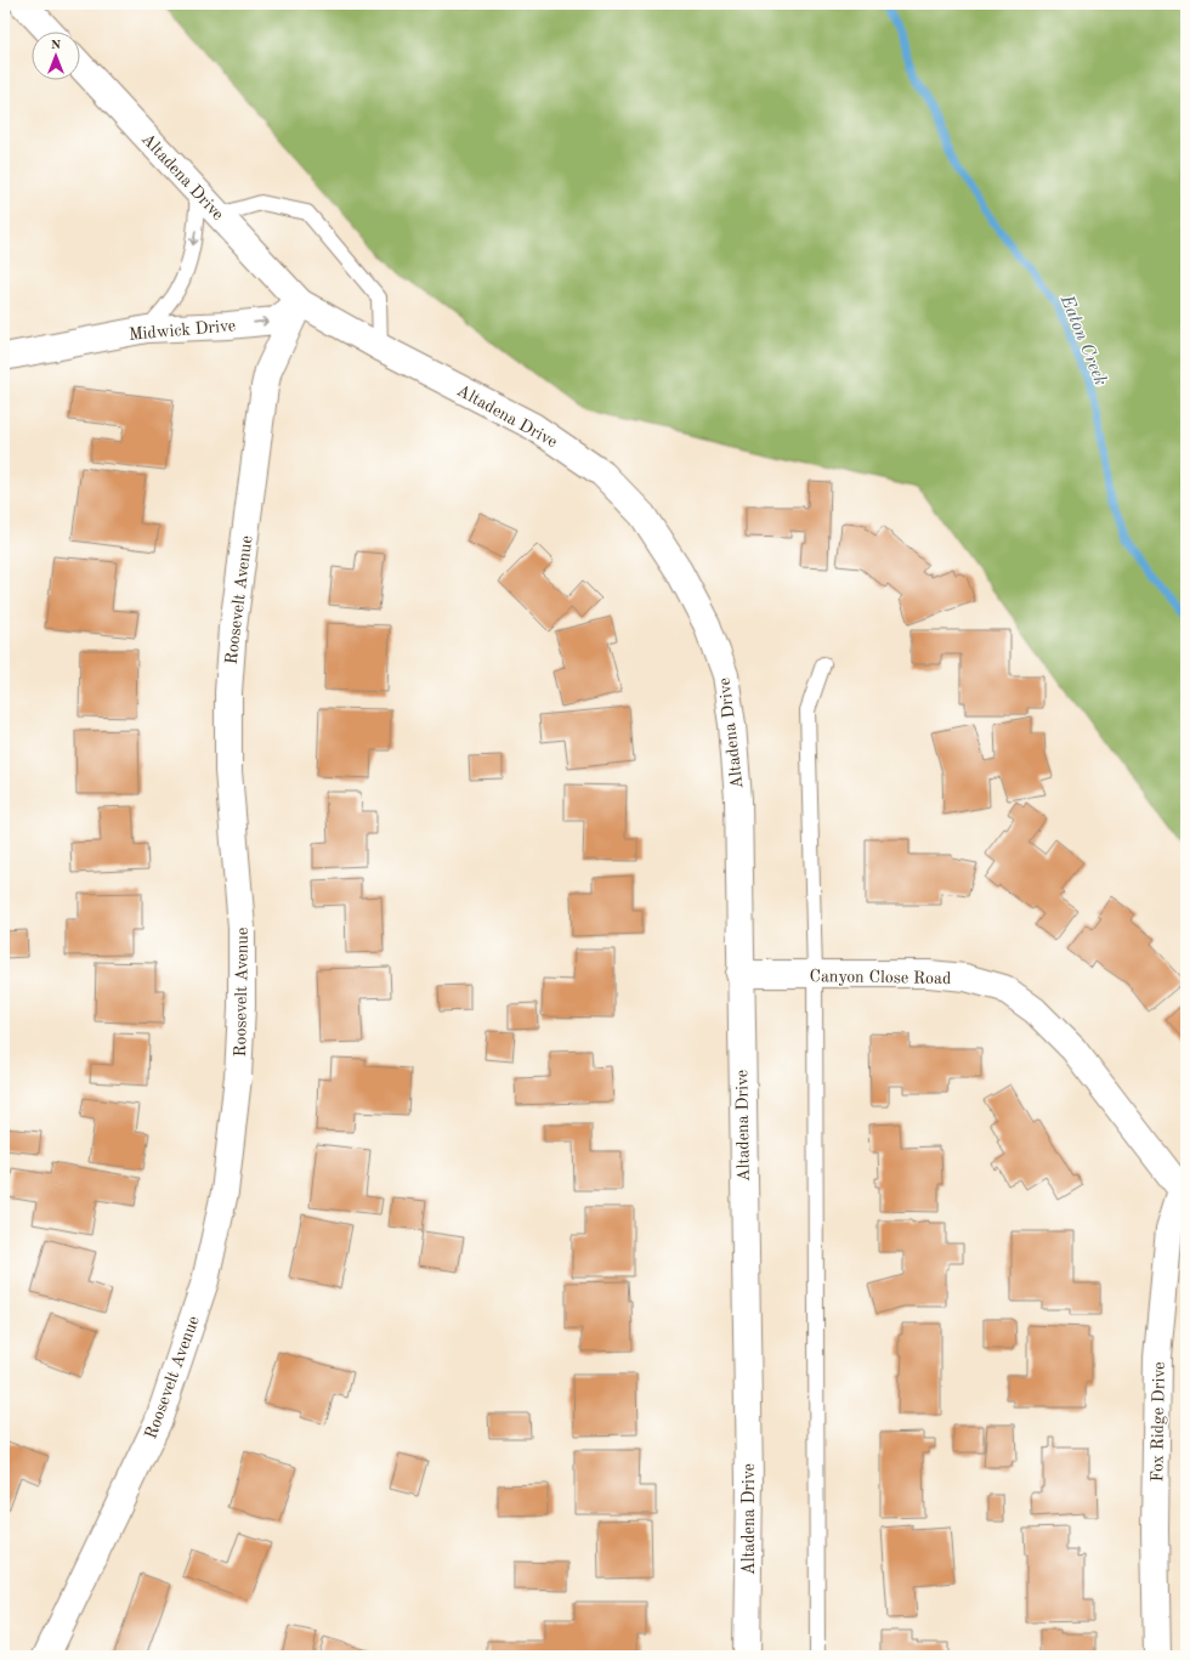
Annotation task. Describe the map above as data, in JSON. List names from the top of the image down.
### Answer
{
  "streets": {
    "street": [
      "Altadena Drive",
      "Midwick Drive",
      "Roosevelt Avenue",
      "Canyon Close Road",
      "Fox Ridge Drive"
    ]
  },
  "crossings": [
    ["Altadena Drive", "Midwick Drive"],
    ["Altadena Drive", "Roosevelt Avenue"],
    ["Altadena Drive", "Canyon Close Road"],
    ["Midwick Drive", "Roosevelt Avenue"],
    ["Canyon Close Road", "Fox Ridge Drive"]
  ],
  "one_way": ["Midwick Drive"],
  "water": ["Eaton Creek"],
  "north": "top"
}
